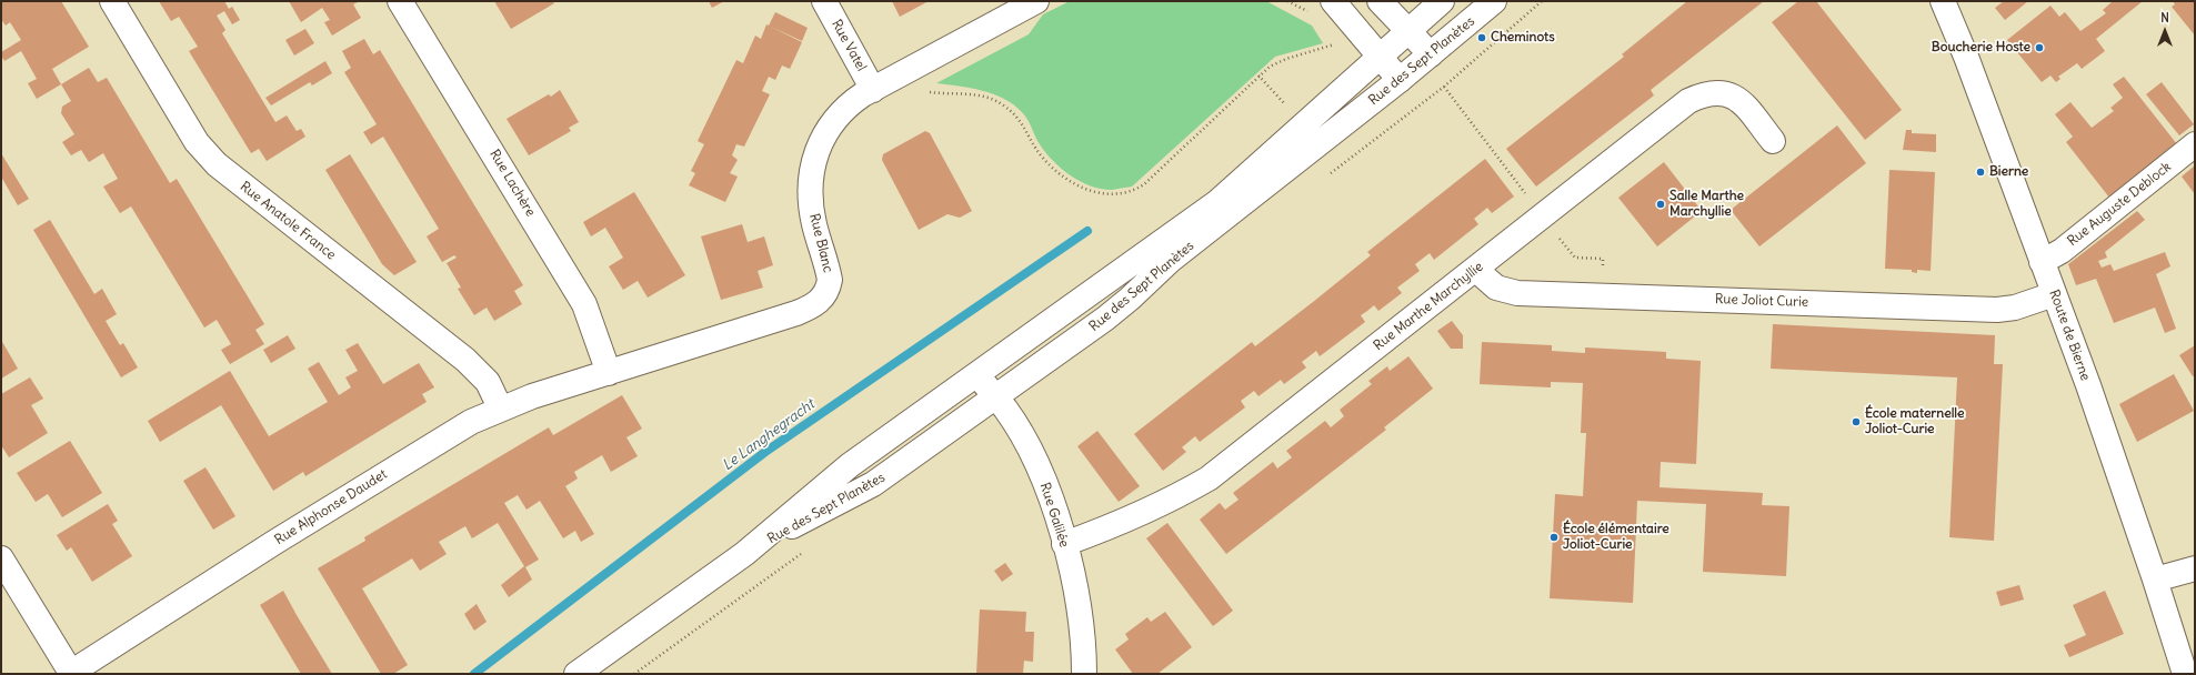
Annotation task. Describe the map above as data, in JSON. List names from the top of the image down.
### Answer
{
  "streets": {
    "street": [
      "Rue Vatel",
      "Rue des Sept Planètes",
      "Rue Lachère",
      "Rue Auguste Deblock",
      "Rue Anatole France",
      "Rue Blanc",
      "Rue Joliot Curie",
      "Rue Marthe Marchyllie",
      "Route de Bierne",
      "Rue Alphonse Daudet",
      "Rue Galilée"
    ]
  },
  "crossings": [
    ["Rue Vatel", "Rue Blanc"],
    ["Rue des Sept Planètes", "Rue Galilée"],
    ["Rue Lachère", "Rue Blanc"],
    ["Rue Lachère", "Rue Alphonse Daudet"],
    ["Rue Auguste Deblock", "Route de Bierne"],
    ["Rue Anatole France", "Rue Alphonse Daudet"],
    ["Rue Blanc", "Rue Alphonse Daudet"],
    ["Rue Joliot Curie", "Rue Marthe Marchyllie"],
    ["Rue Joliot Curie", "Route de Bierne"],
    ["Rue Marthe Marchyllie", "Rue Galilée"]
  ],
  "water": ["Le Langhegracht"],
  "places": [
    "Cheminots",
    "Boucherie Hoste",
    "Bierne",
    "Salle Marthe Marchyllie",
    "École maternelle Joliot-Curie",
    "École élémentaire Joliot-Curie"
  ],
  "north": "top"
}
